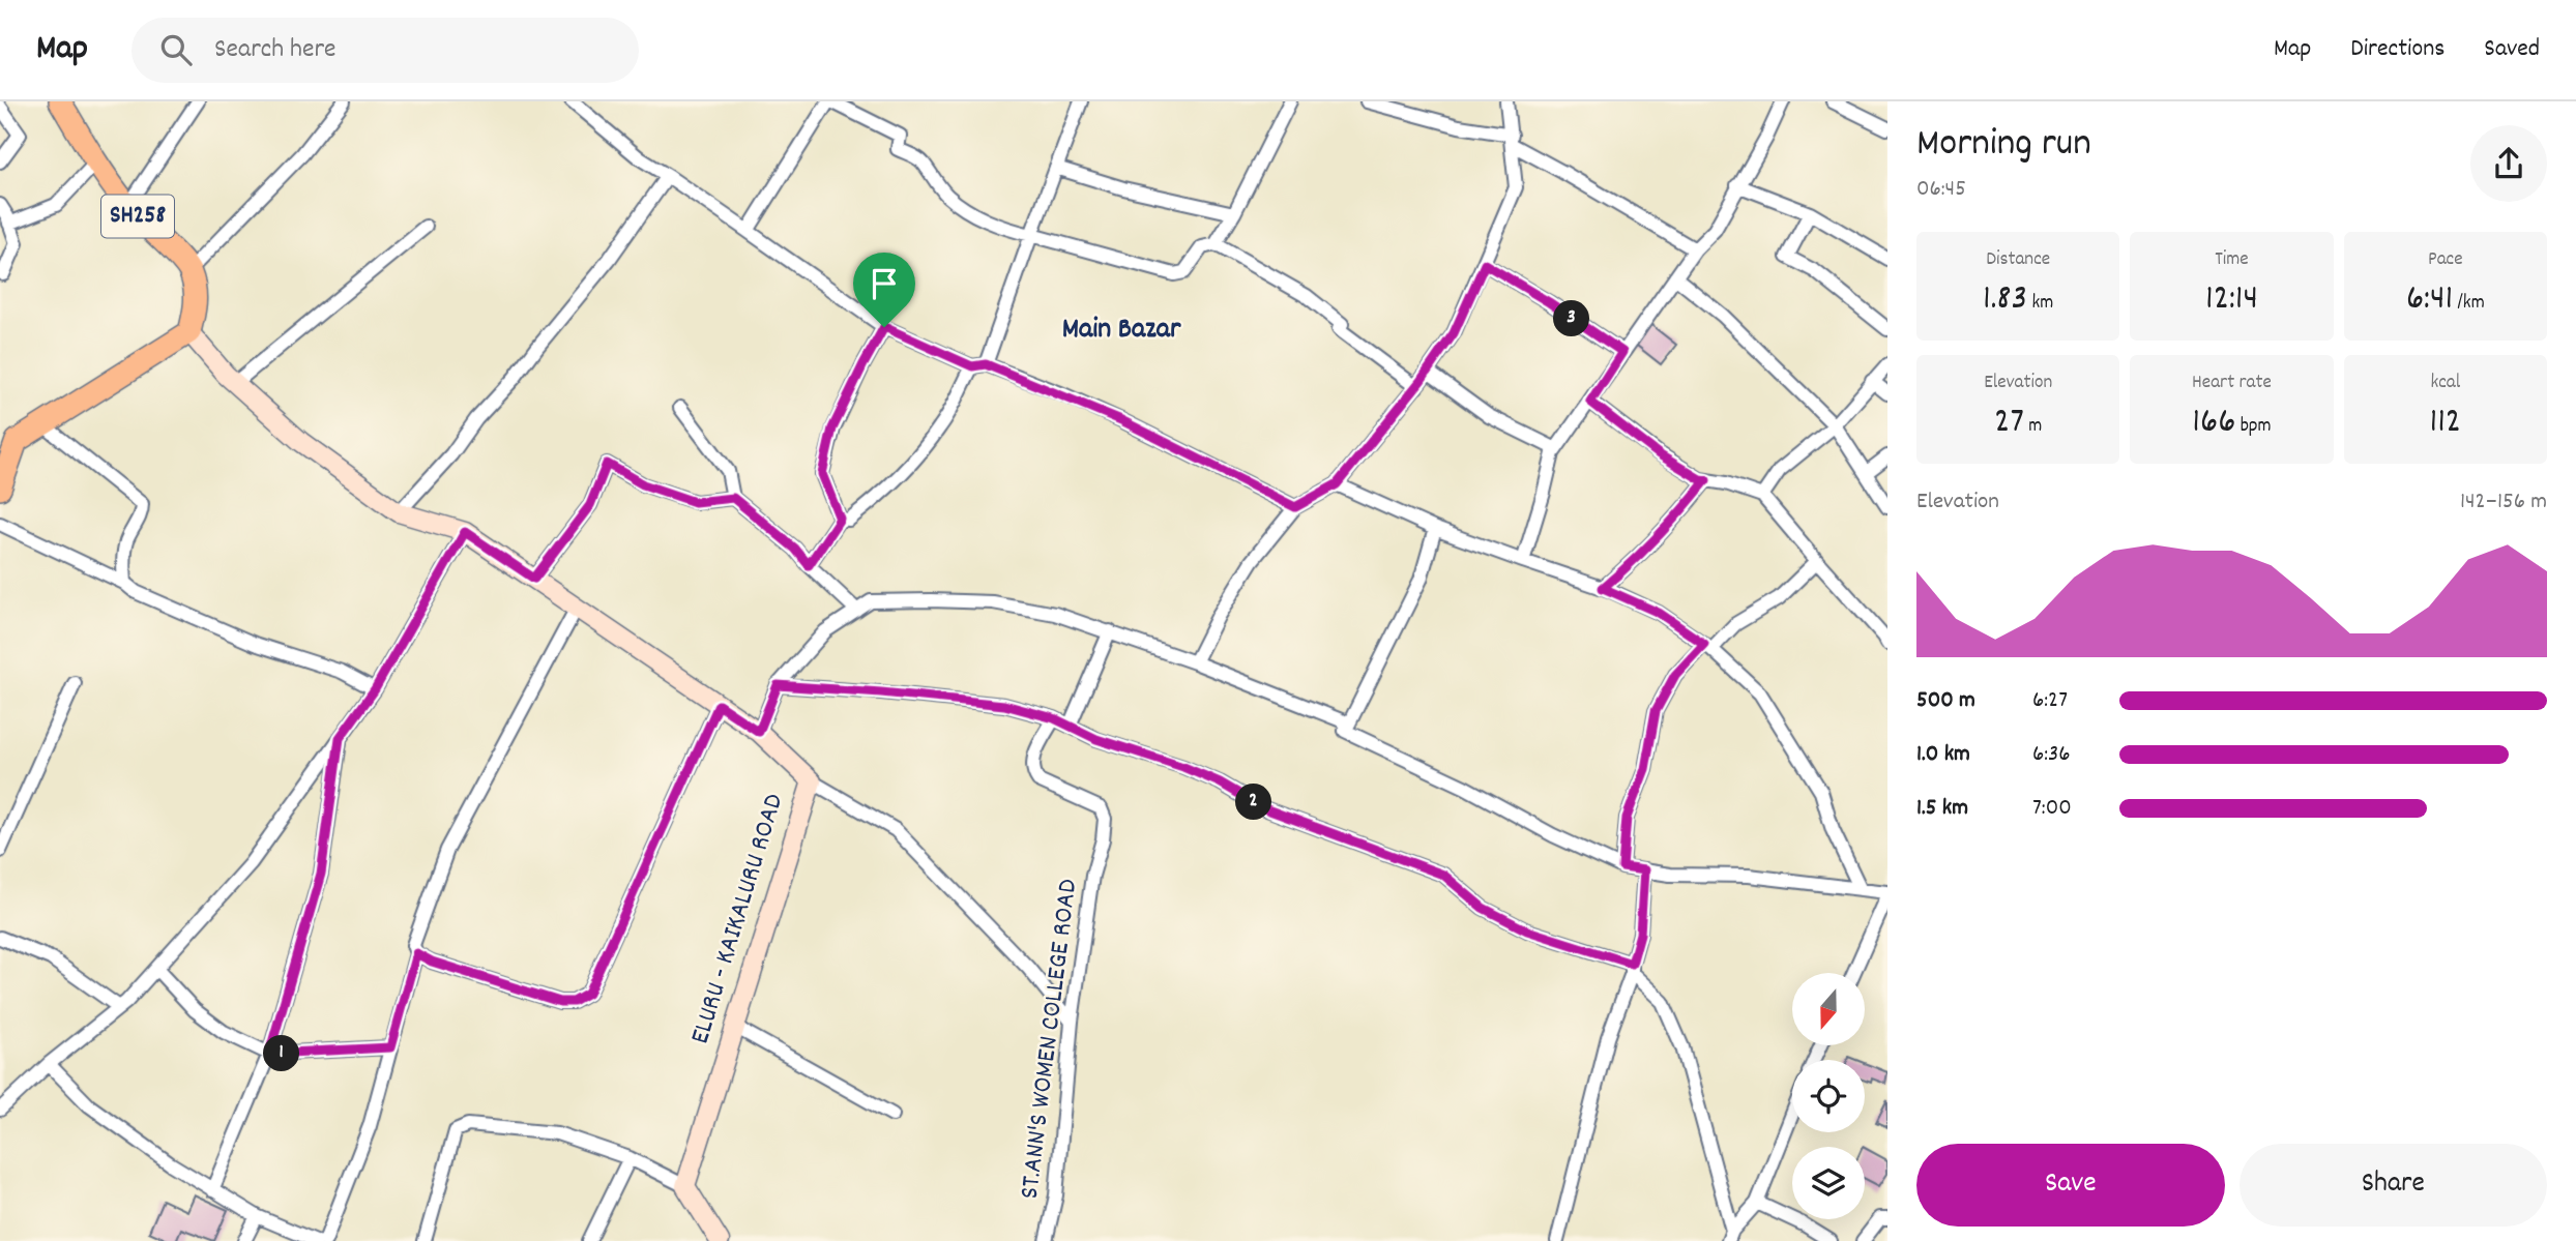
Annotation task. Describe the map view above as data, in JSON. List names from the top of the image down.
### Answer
{
  "streets": {
    "main road": ["SH258", "ELURU - KAIKALURU ROAD"],
    "street": ["ST.ANN'S WOMEN COLLEGE ROAD"]
  },
  "crossings": [
    ["SH258", "ELURU - KAIKALURU ROAD"]
  ],
  "districts": ["Main Bazar"],
  "north": "bottom",
  "page": {
    "header": "Map",
    "search": "Search here",
    "nav": ["Map", "Directions", "Saved"],
    "heading": ["Morning run", "06:45"],
    "stats": [
      ["Distance", "1.83 km"],
      ["Time", "12:14"],
      ["Pace", "6:41 /km"],
      ["Elevation", "27 m"],
      ["Heart rate", "166 bpm"],
      ["kcal", "112"]
    ],
    "pins": ["3", "2", "1"],
    "chart": ["Elevation", "142–156 m"],
    "list": [
      {
        "name": "500 m",
        "note": "6:27"
      },
      {
        "name": "1.0 km",
        "note": "6:36"
      },
      {
        "name": "1.5 km",
        "note": "7:00"
      }
    ],
    "buttons": ["Save", "Share"]
  }
}
